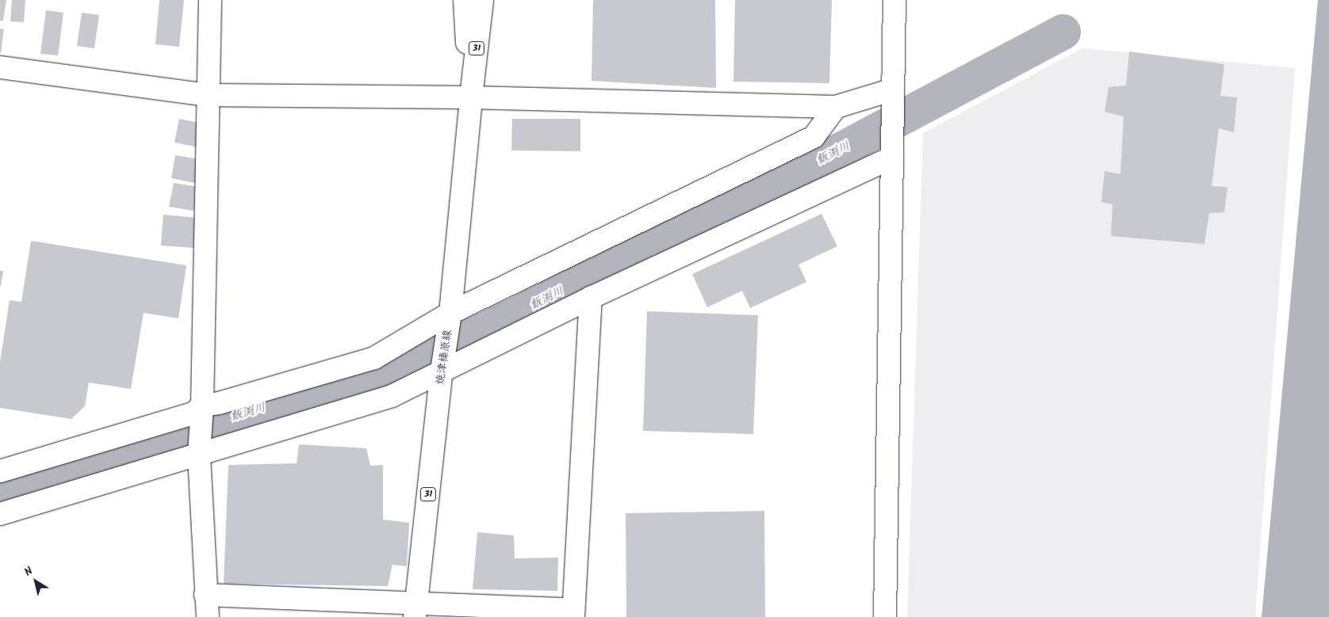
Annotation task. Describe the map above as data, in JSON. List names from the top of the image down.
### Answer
{
  "streets": {
    "street": ["31", "焼津榛原線"]
  },
  "water": ["飯渕川"],
  "north": "top left"
}
